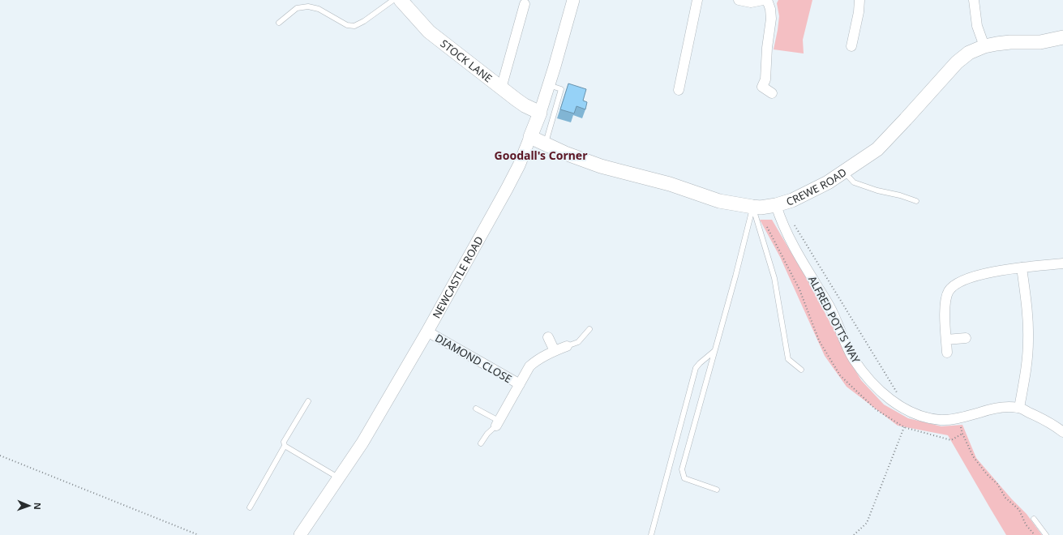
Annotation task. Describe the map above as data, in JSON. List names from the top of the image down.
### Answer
{
  "streets": {
    "main road": ["STOCK LANE", "CREWE ROAD", "NEWCASTLE ROAD"],
    "street": ["ALFRED POTTS WAY", "DIAMOND CLOSE"]
  },
  "crossings": [
    ["STOCK LANE", "NEWCASTLE ROAD"],
    ["CREWE ROAD", "NEWCASTLE ROAD"],
    ["CREWE ROAD", "ALFRED POTTS WAY"],
    ["NEWCASTLE ROAD", "DIAMOND CLOSE"]
  ],
  "districts": ["Goodall's Corner"],
  "north": "right"
}
